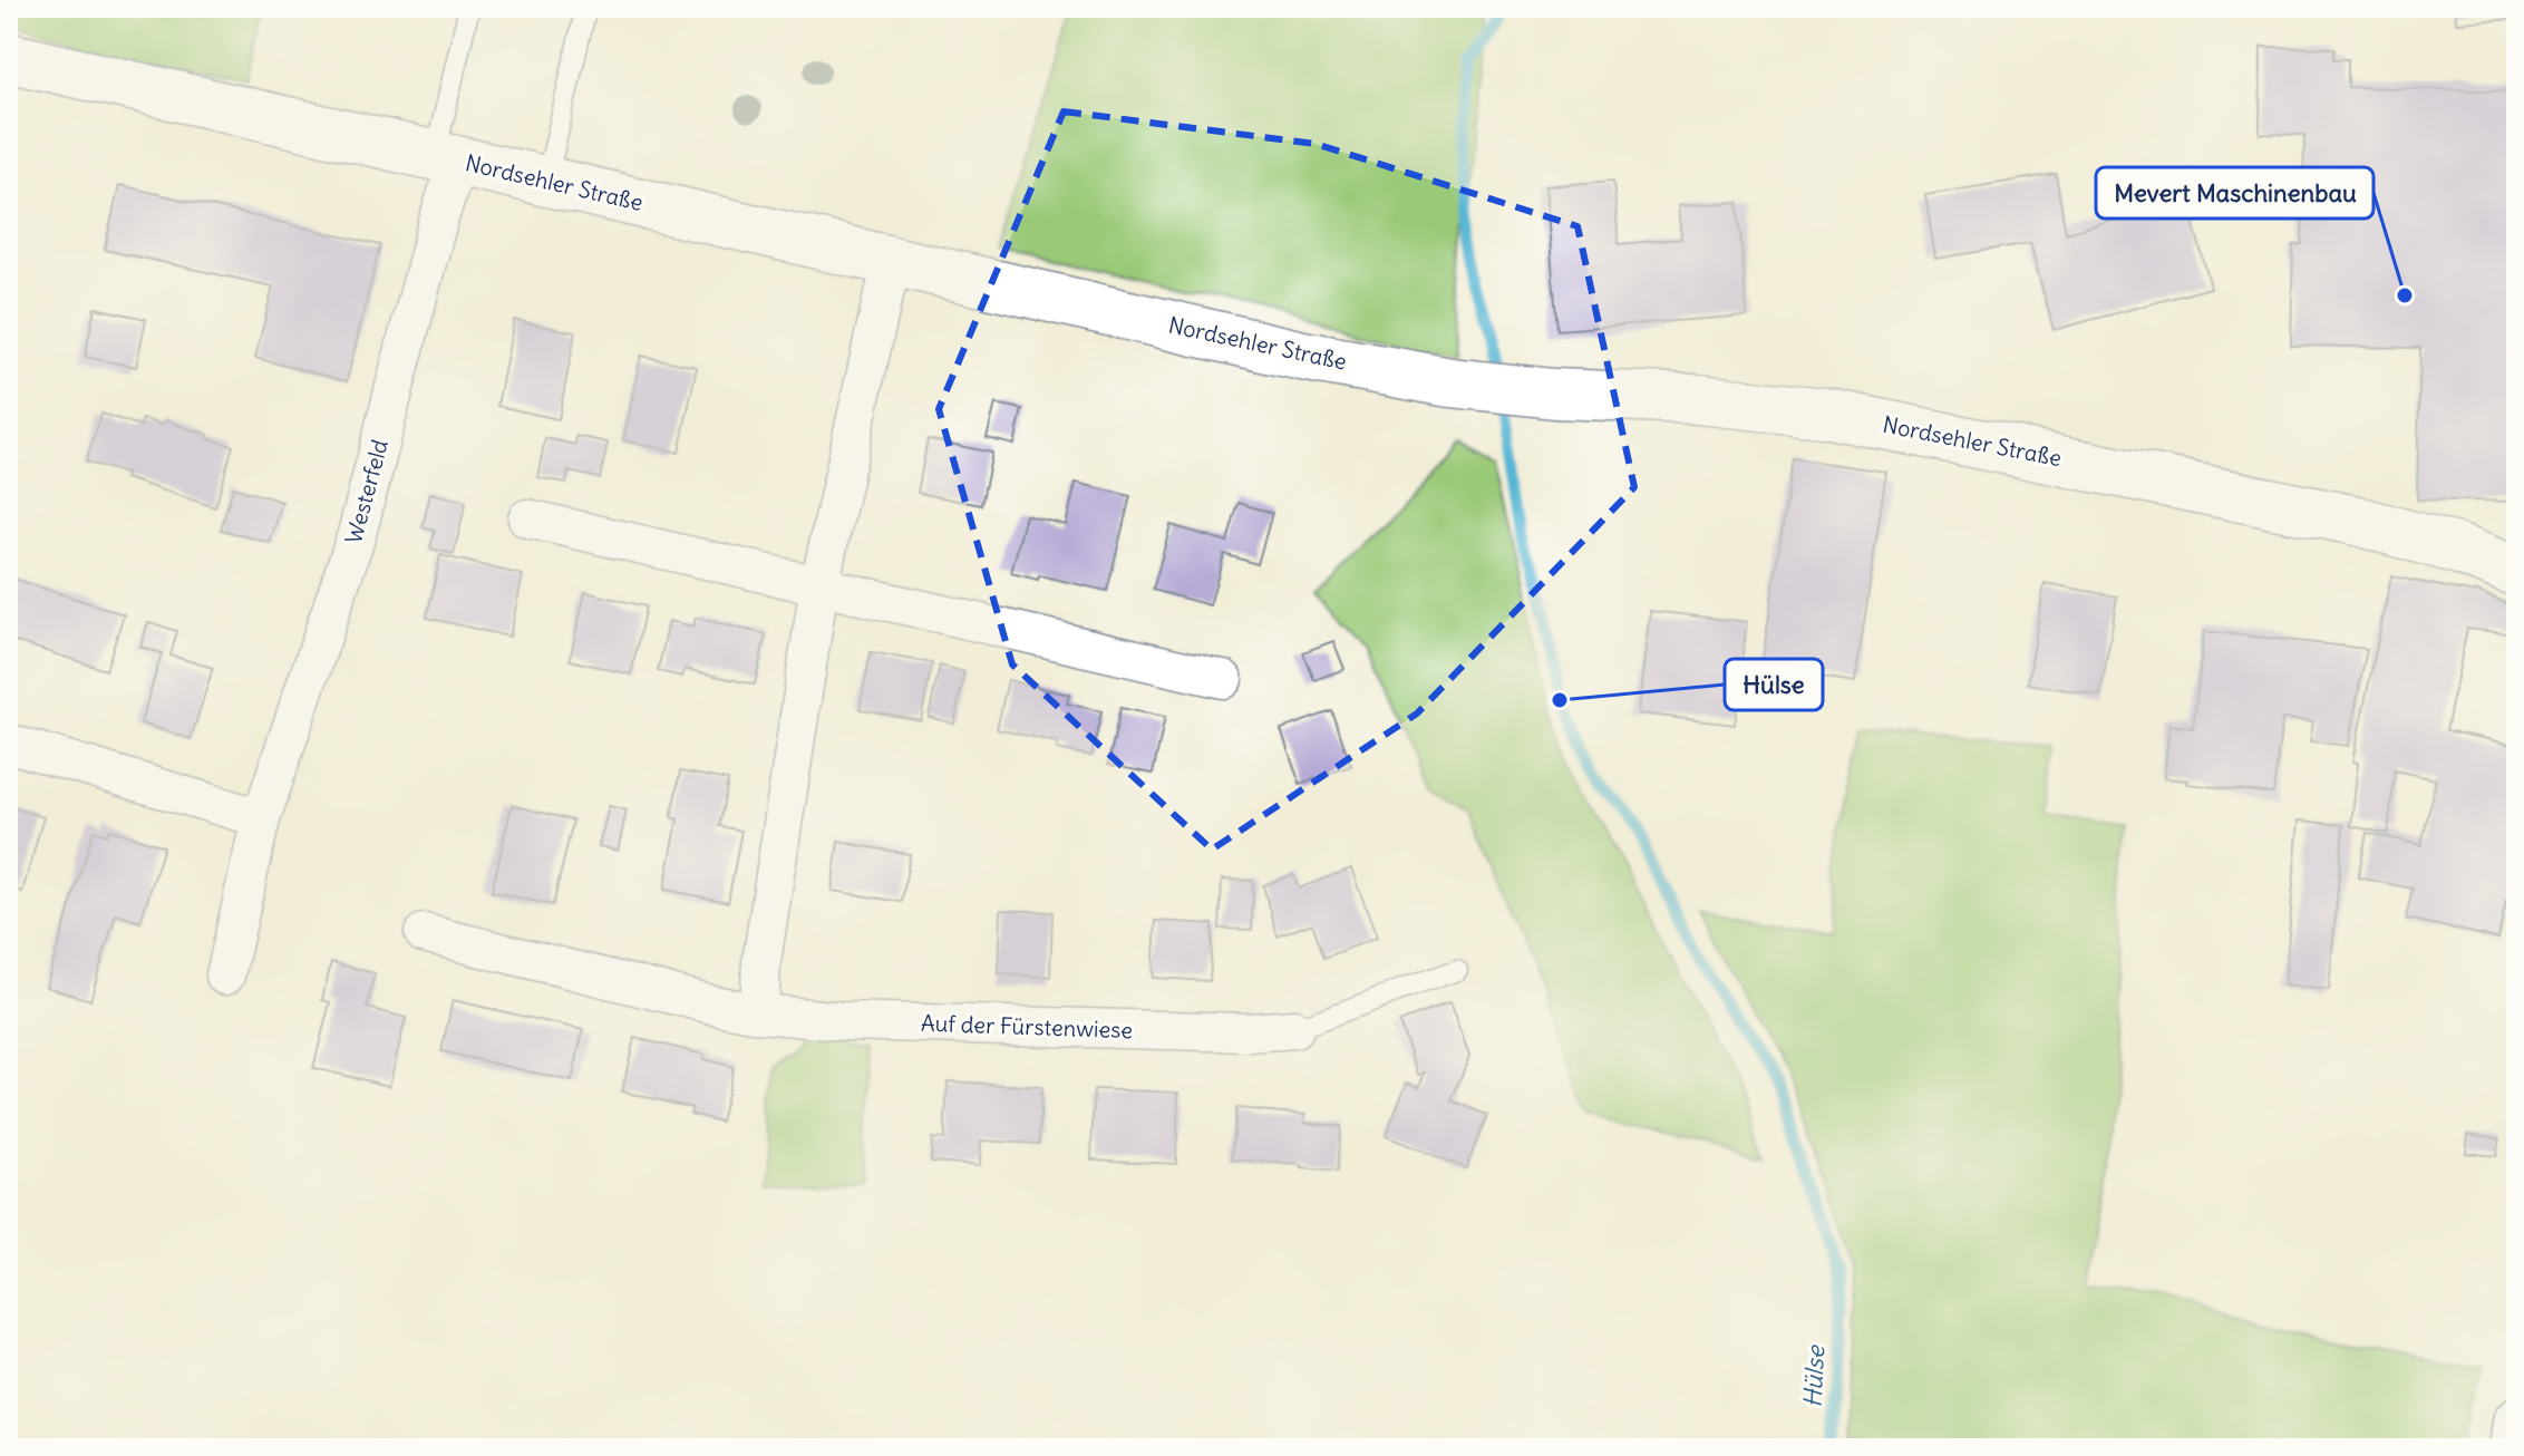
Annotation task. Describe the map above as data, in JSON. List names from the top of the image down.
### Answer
{
  "streets": {
    "street": ["Nordsehler Straße", "Westerfeld", "Auf der Fürstenwiese"]
  },
  "crossings": [
    ["Nordsehler Straße", "Westerfeld"]
  ],
  "water": ["Hülse"],
  "places": ["Mevert Maschinenbau", "Hülse"]
}
